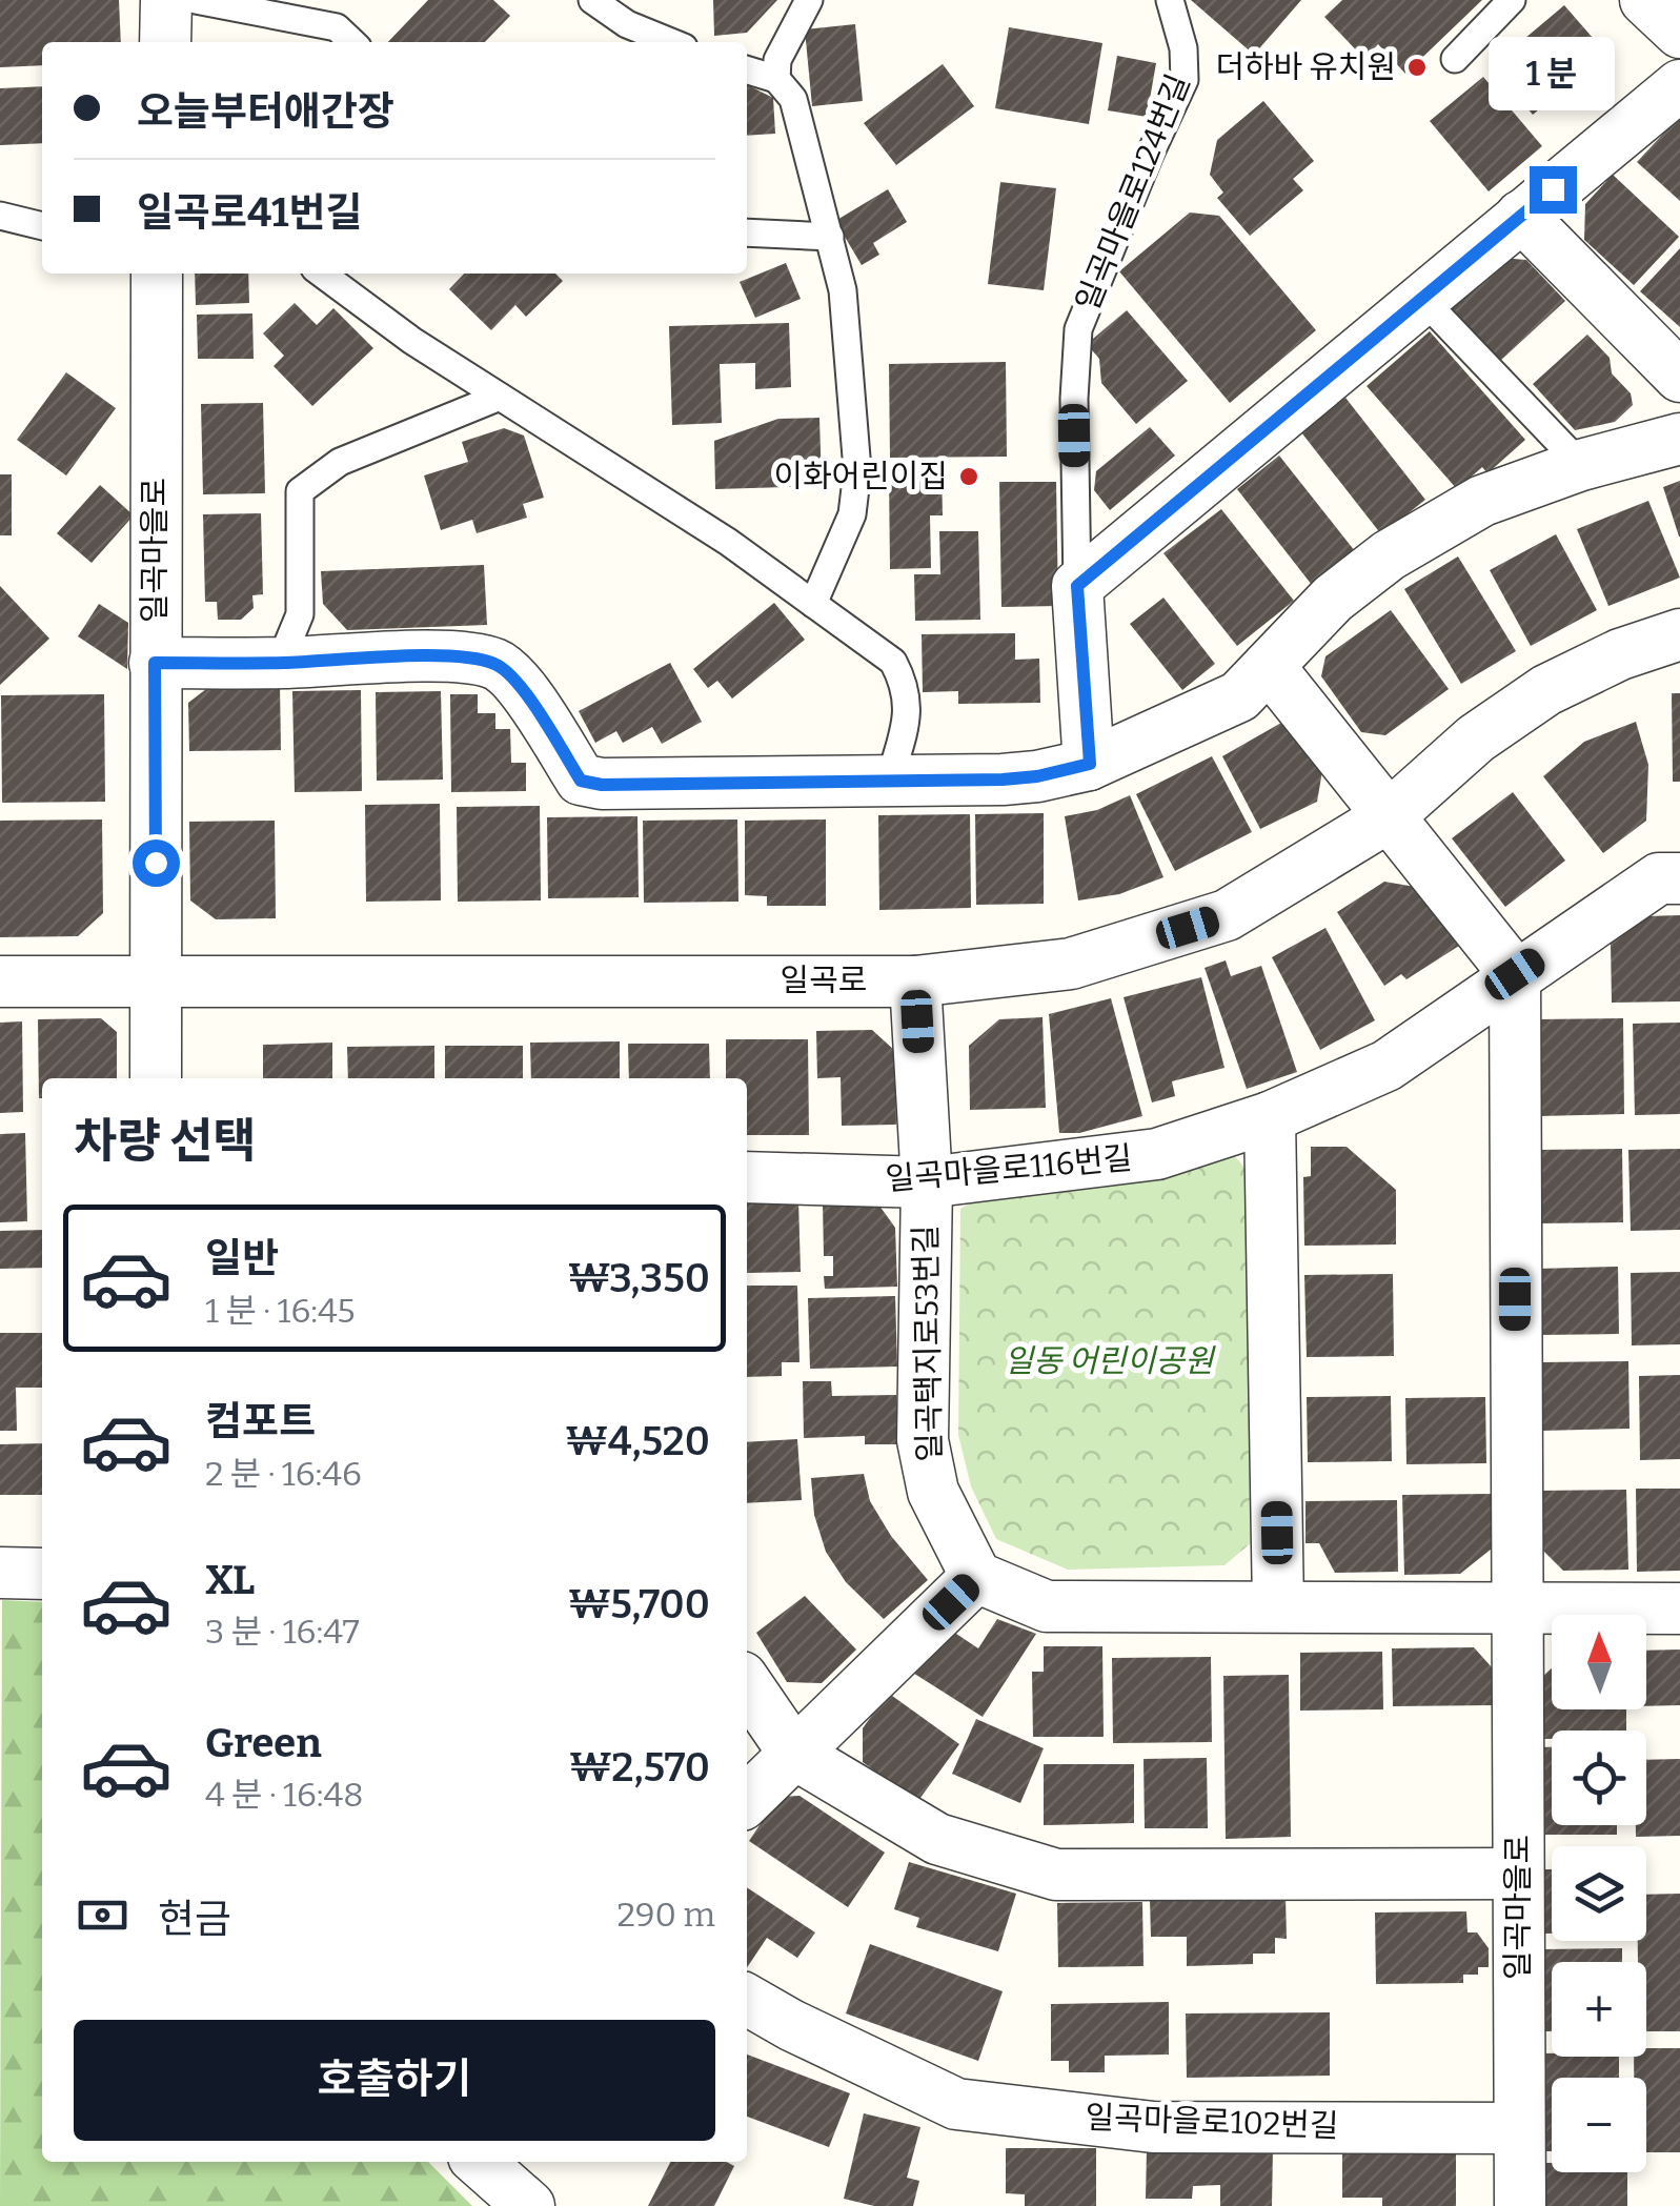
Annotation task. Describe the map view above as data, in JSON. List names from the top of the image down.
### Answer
{
  "streets": {
    "street": [
      "일곡마을로124번길",
      "일곡마을로",
      "일곡로",
      "일곡마을로116번길",
      "일곡택지로53번길",
      "일곡마을로102번길"
    ]
  },
  "crossings": [
    ["일곡마을로", "일곡로"],
    ["일곡마을로", "일곡마을로102번길"],
    ["일곡로", "일곡택지로53번길"],
    ["일곡마을로116번길", "일곡택지로53번길"]
  ],
  "parks": ["일동 어린이공원"],
  "places": ["더하바 유치원", "이화어린이집"],
  "north": "top",
  "page": {
    "bubble": "1 분",
    "banner": ["오늘부터애간장", "일곡로41번길"],
    "heading": "차량 선택",
    "list": [
      {
        "name": "일반",
        "note": "1 분 · 16:45",
        "value": "₩3,350"
      },
      {
        "name": "컴포트",
        "note": "2 분 · 16:46",
        "value": "₩4,520"
      },
      {
        "name": "XL",
        "note": "3 분 · 16:47",
        "value": "₩5,700"
      },
      {
        "name": "Green",
        "note": "4 분 · 16:48",
        "value": "₩2,570"
      }
    ],
    "map_buttons": ["+", "−"],
    "pay": ["현금", "290 m"],
    "buttons": "호출하기"
  }
}
